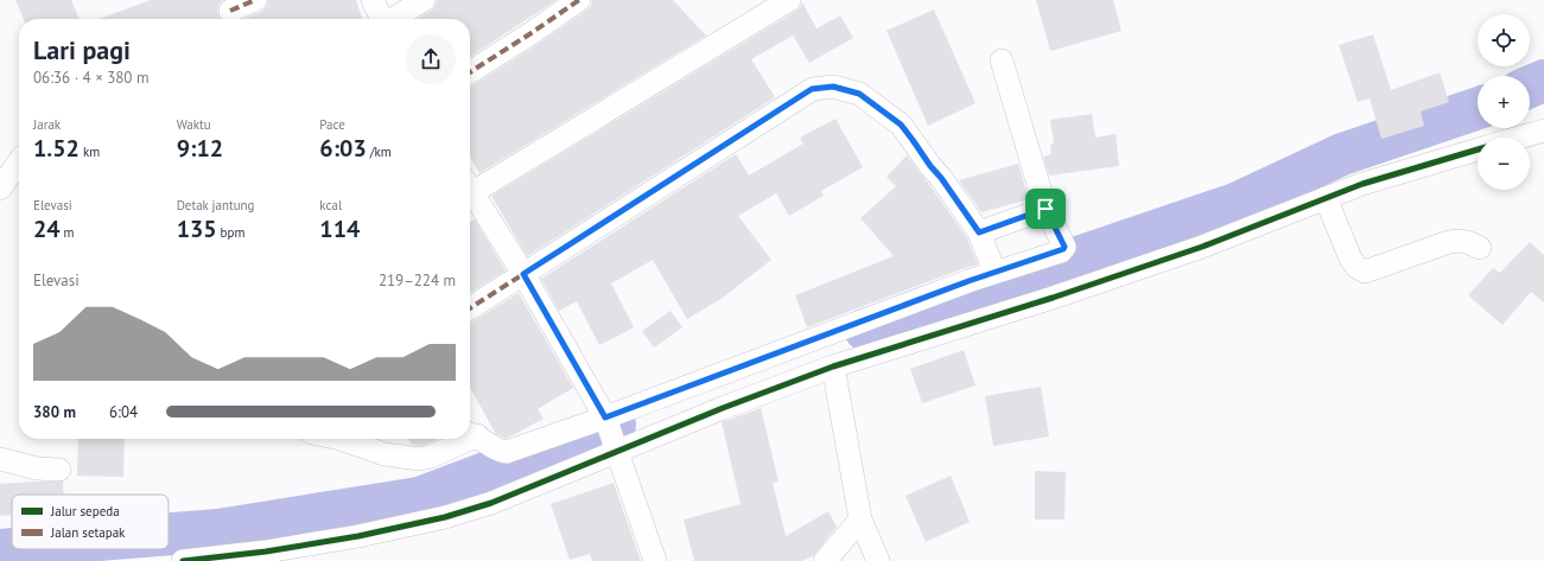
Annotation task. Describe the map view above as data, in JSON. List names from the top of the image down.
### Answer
{
  "legend": ["Jalur sepeda", "Jalan setapak"],
  "page": {
    "map_buttons": ["+", "−"],
    "heading": ["Lari pagi", "06:36 · 4 × 380 m"],
    "stats": [
      ["Jarak", "1.52 km"],
      ["Waktu", "9:12"],
      ["Pace", "6:03 /km"],
      ["Elevasi", "24 m"],
      ["Detak jantung", "135 bpm"],
      ["kcal", "114"]
    ],
    "chart": ["Elevasi", "219–224 m"],
    "list": [
      {
        "name": "380 m",
        "note": "6:04"
      }
    ]
  }
}
